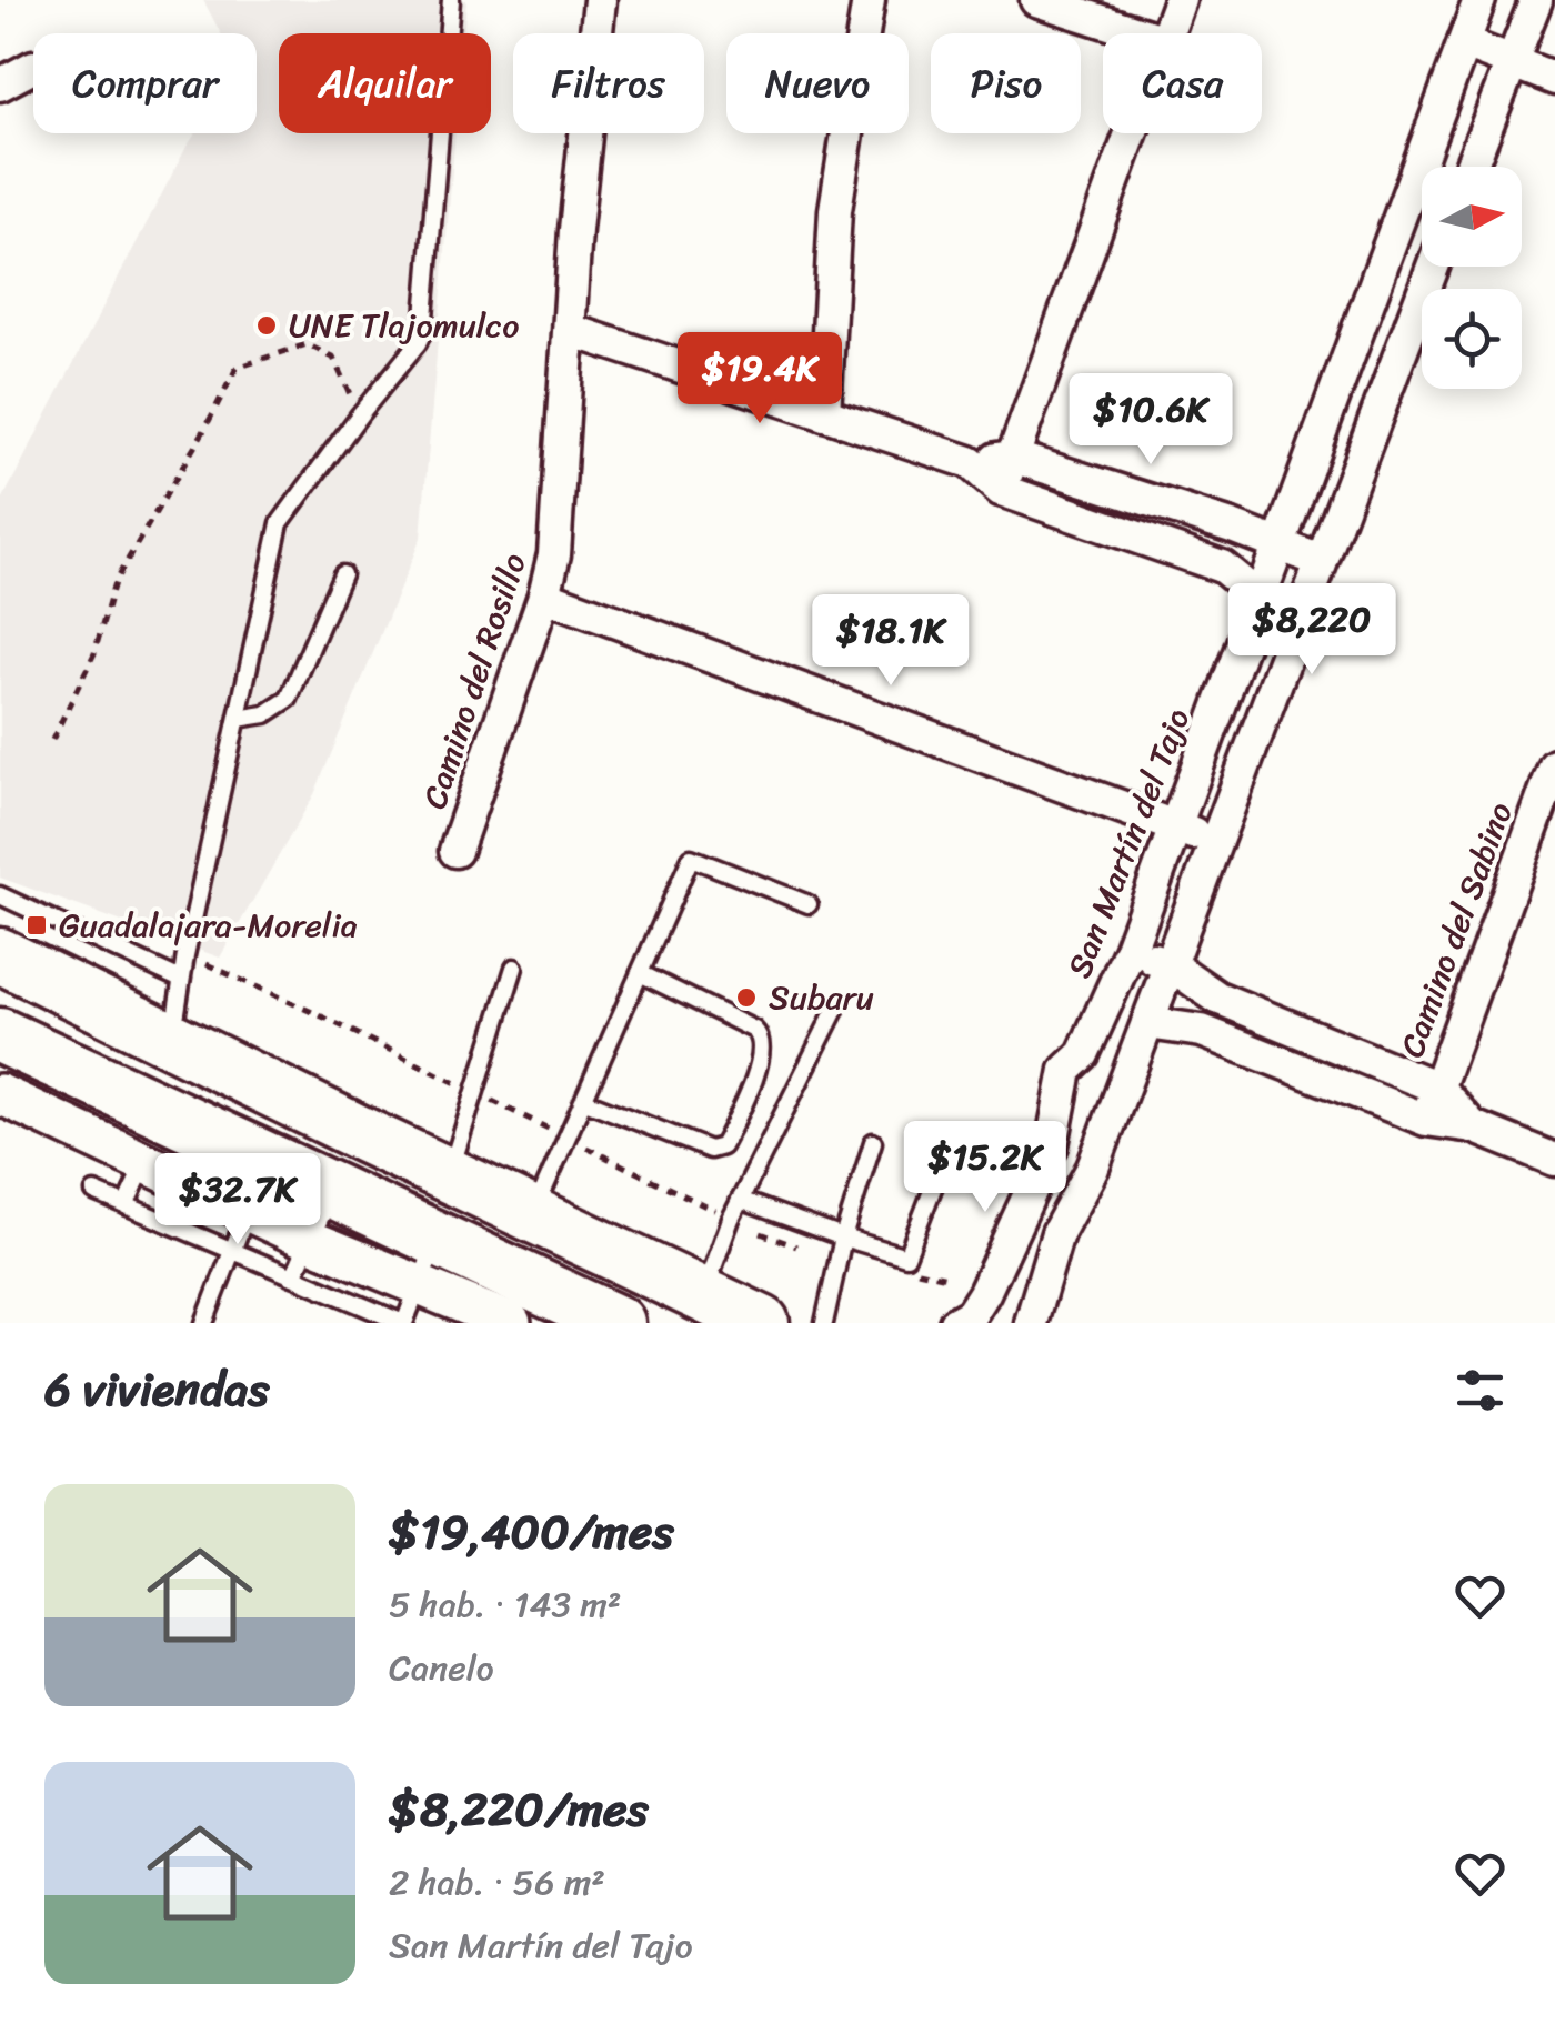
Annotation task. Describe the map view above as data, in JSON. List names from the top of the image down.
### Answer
{
  "streets": {
    "street": ["Camino del Rosillo", "San Martín del Tajo", "Camino del Sabino"]
  },
  "places": {
    "other": ["UNE Tlajomulco", "Subaru"],
    "transit": ["Guadalajara-Morelia"]
  },
  "north": "right",
  "page": {
    "chip": [
      "Comprar",
      "Alquilar",
      "Filtros",
      "Nuevo",
      "Piso",
      "Casa"
    ],
    "price": [
      "$19.4K",
      "$10.6K",
      "$8,220",
      "$18.1K",
      "$15.2K",
      "$32.7K"
    ],
    "heading": "6 viviendas",
    "list": [
      {
        "name": "$19,400/mes",
        "note": "5 hab. · 143 m² · Canelo"
      },
      {
        "name": "$8,220/mes",
        "note": "2 hab. · 56 m² · San Martín del Tajo"
      }
    ]
  }
}
